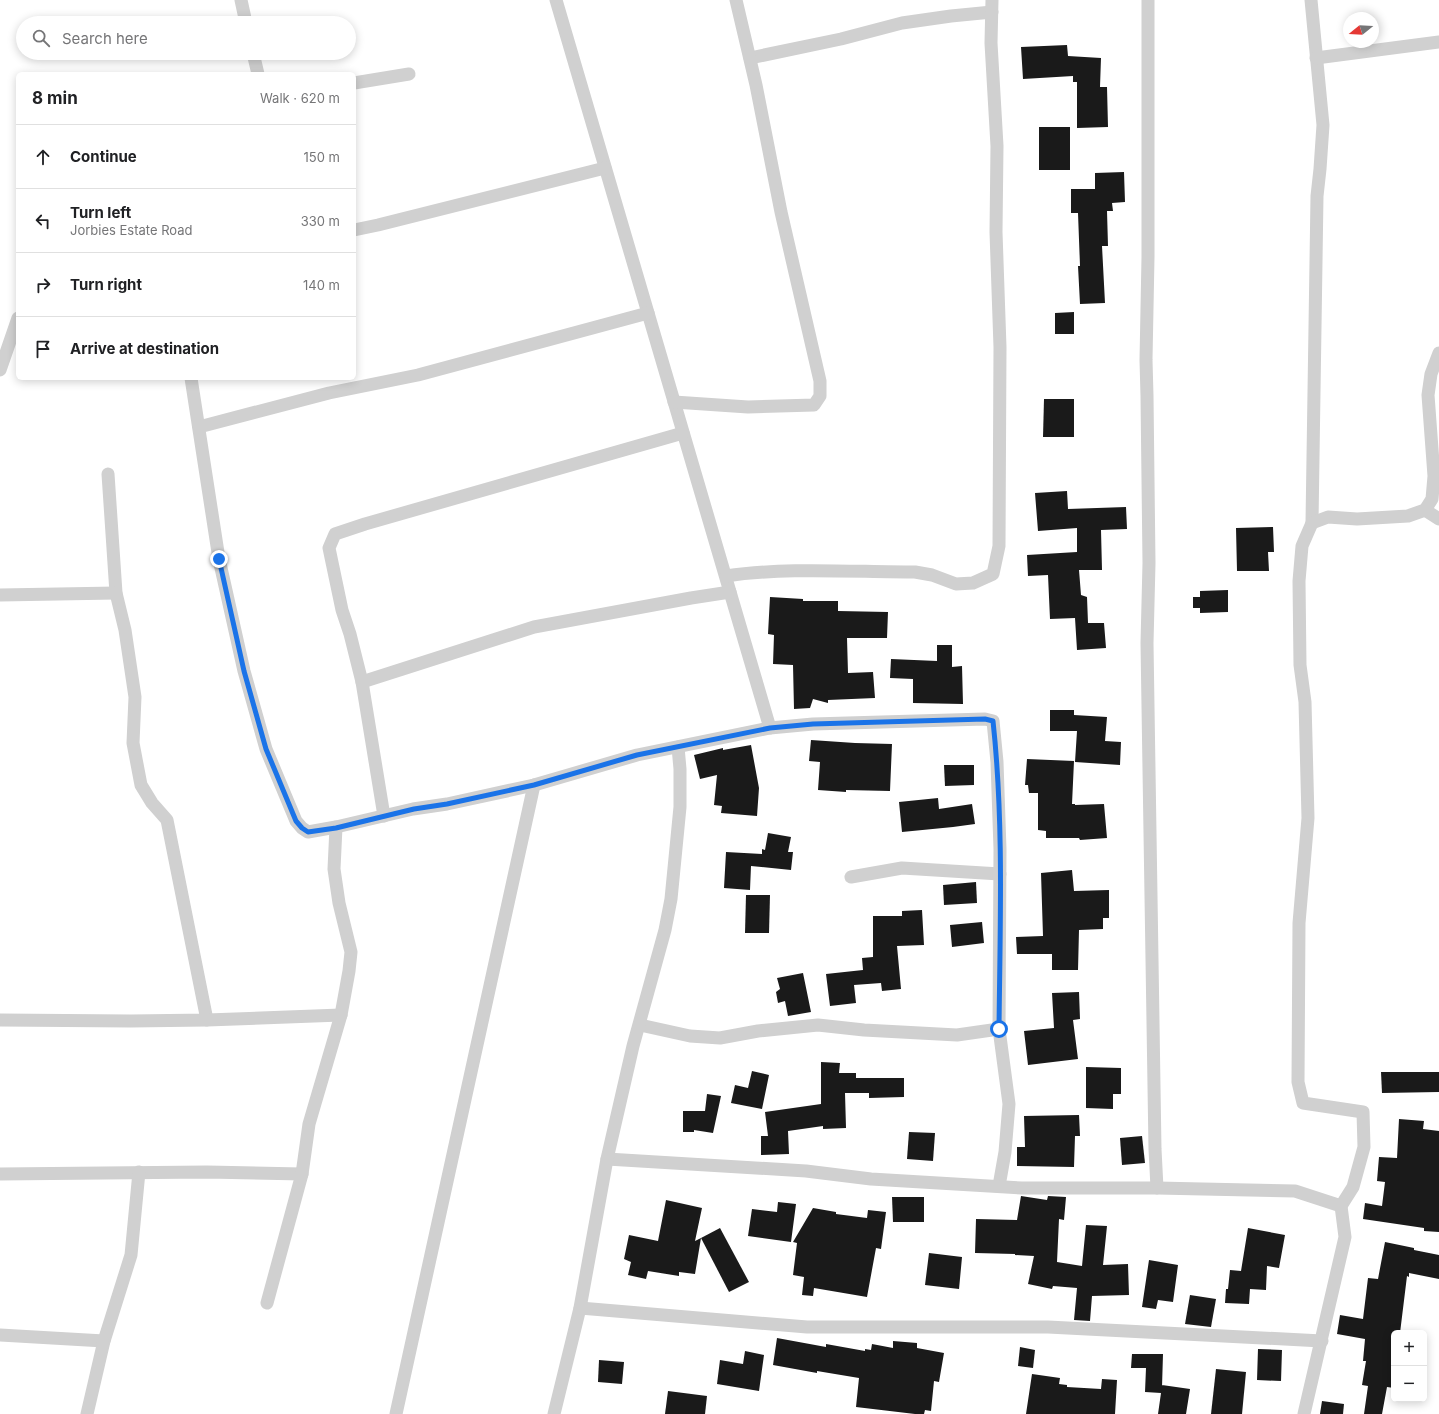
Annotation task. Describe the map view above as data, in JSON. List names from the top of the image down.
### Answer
{
  "north": "left",
  "page": {
    "search": "Search here",
    "heading": ["8 min", "Walk · 620 m"],
    "list": [
      ["Continue", "150 m"],
      ["Turn left", "Jorbies Estate Road", "330 m"],
      ["Turn right", "140 m"],
      "Arrive at destination"
    ],
    "map_buttons": ["+", "−"]
  }
}
